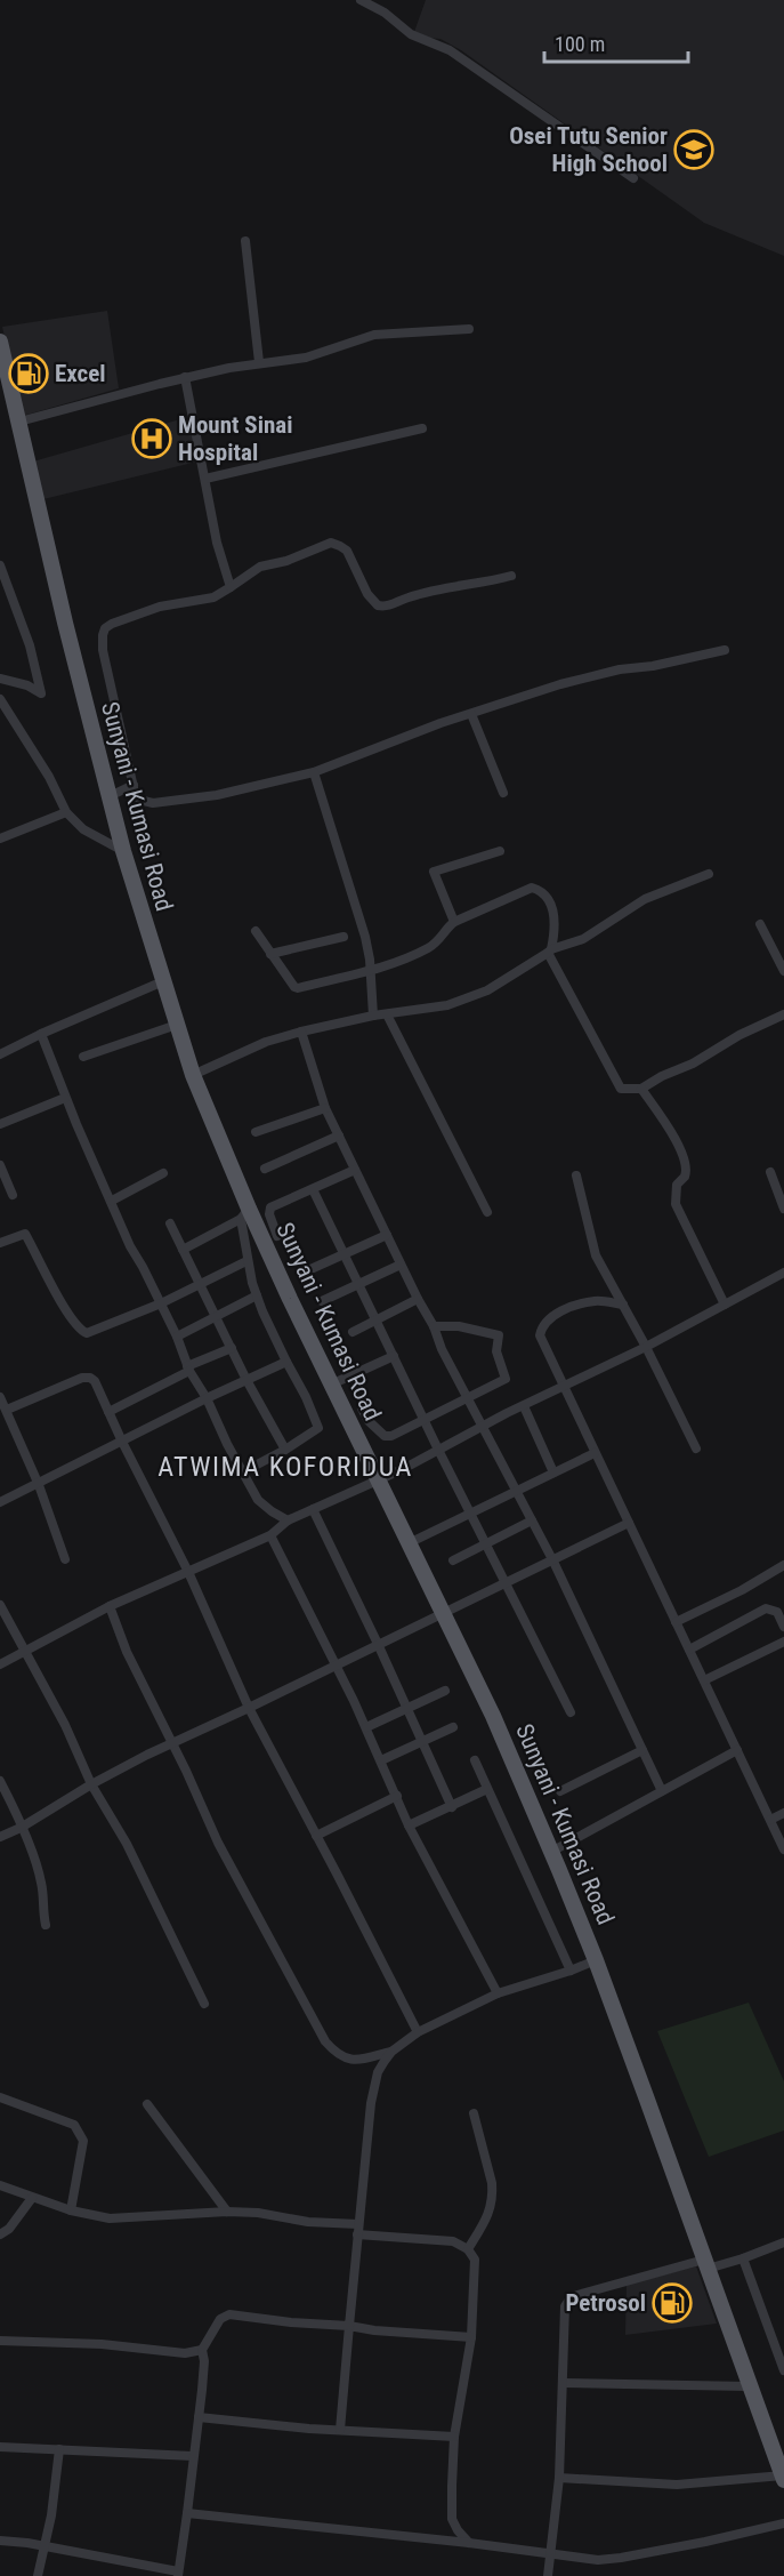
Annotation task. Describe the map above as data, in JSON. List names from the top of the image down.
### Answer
{
  "streets": {
    "main road": ["Sunyani - Kumasi Road"]
  },
  "districts": ["ATWIMA KOFORIDUA"],
  "places": {
    "school or university": ["Osei Tutu Senior High School"],
    "fuel station": ["Excel", "Petrosol"],
    "hospital": ["Mount Sinai Hospital"]
  },
  "scale_bar": "100 m"
}
